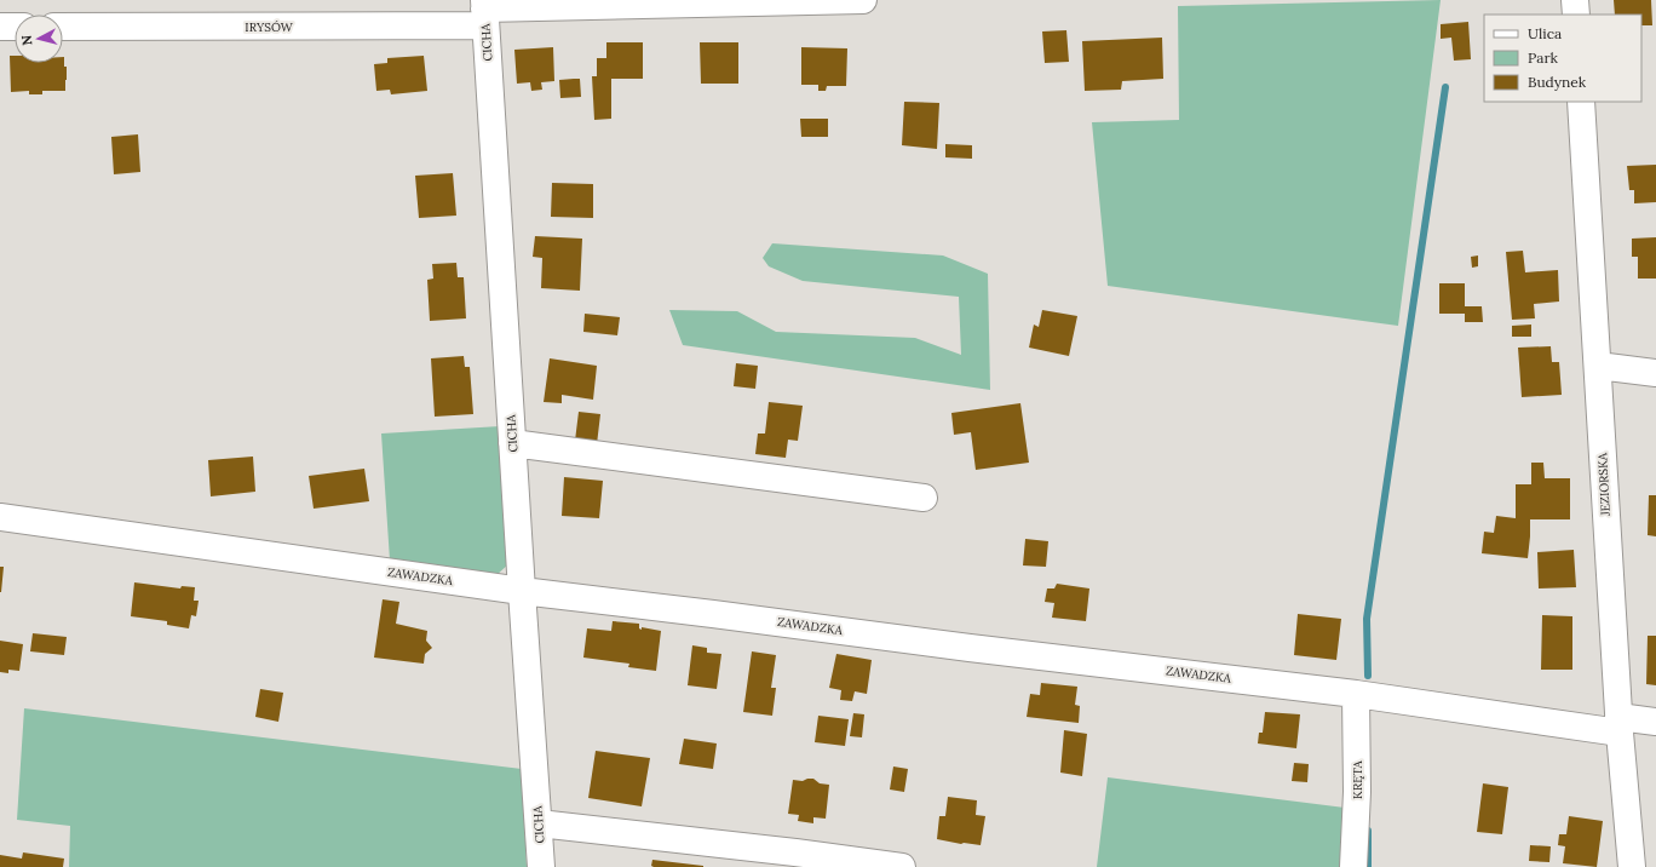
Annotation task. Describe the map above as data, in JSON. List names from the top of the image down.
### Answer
{
  "streets": {
    "street": [
      "IRYSÓW",
      "CICHA",
      "JEZIORSKA",
      "ZAWADZKA",
      "KRĘTA"
    ]
  },
  "crossings": [
    ["IRYSÓW", "CICHA"],
    ["CICHA", "ZAWADZKA"],
    ["JEZIORSKA", "ZAWADZKA"],
    ["ZAWADZKA", "KRĘTA"]
  ],
  "legend": ["Ulica", "Park", "Budynek"],
  "north": "left"
}
